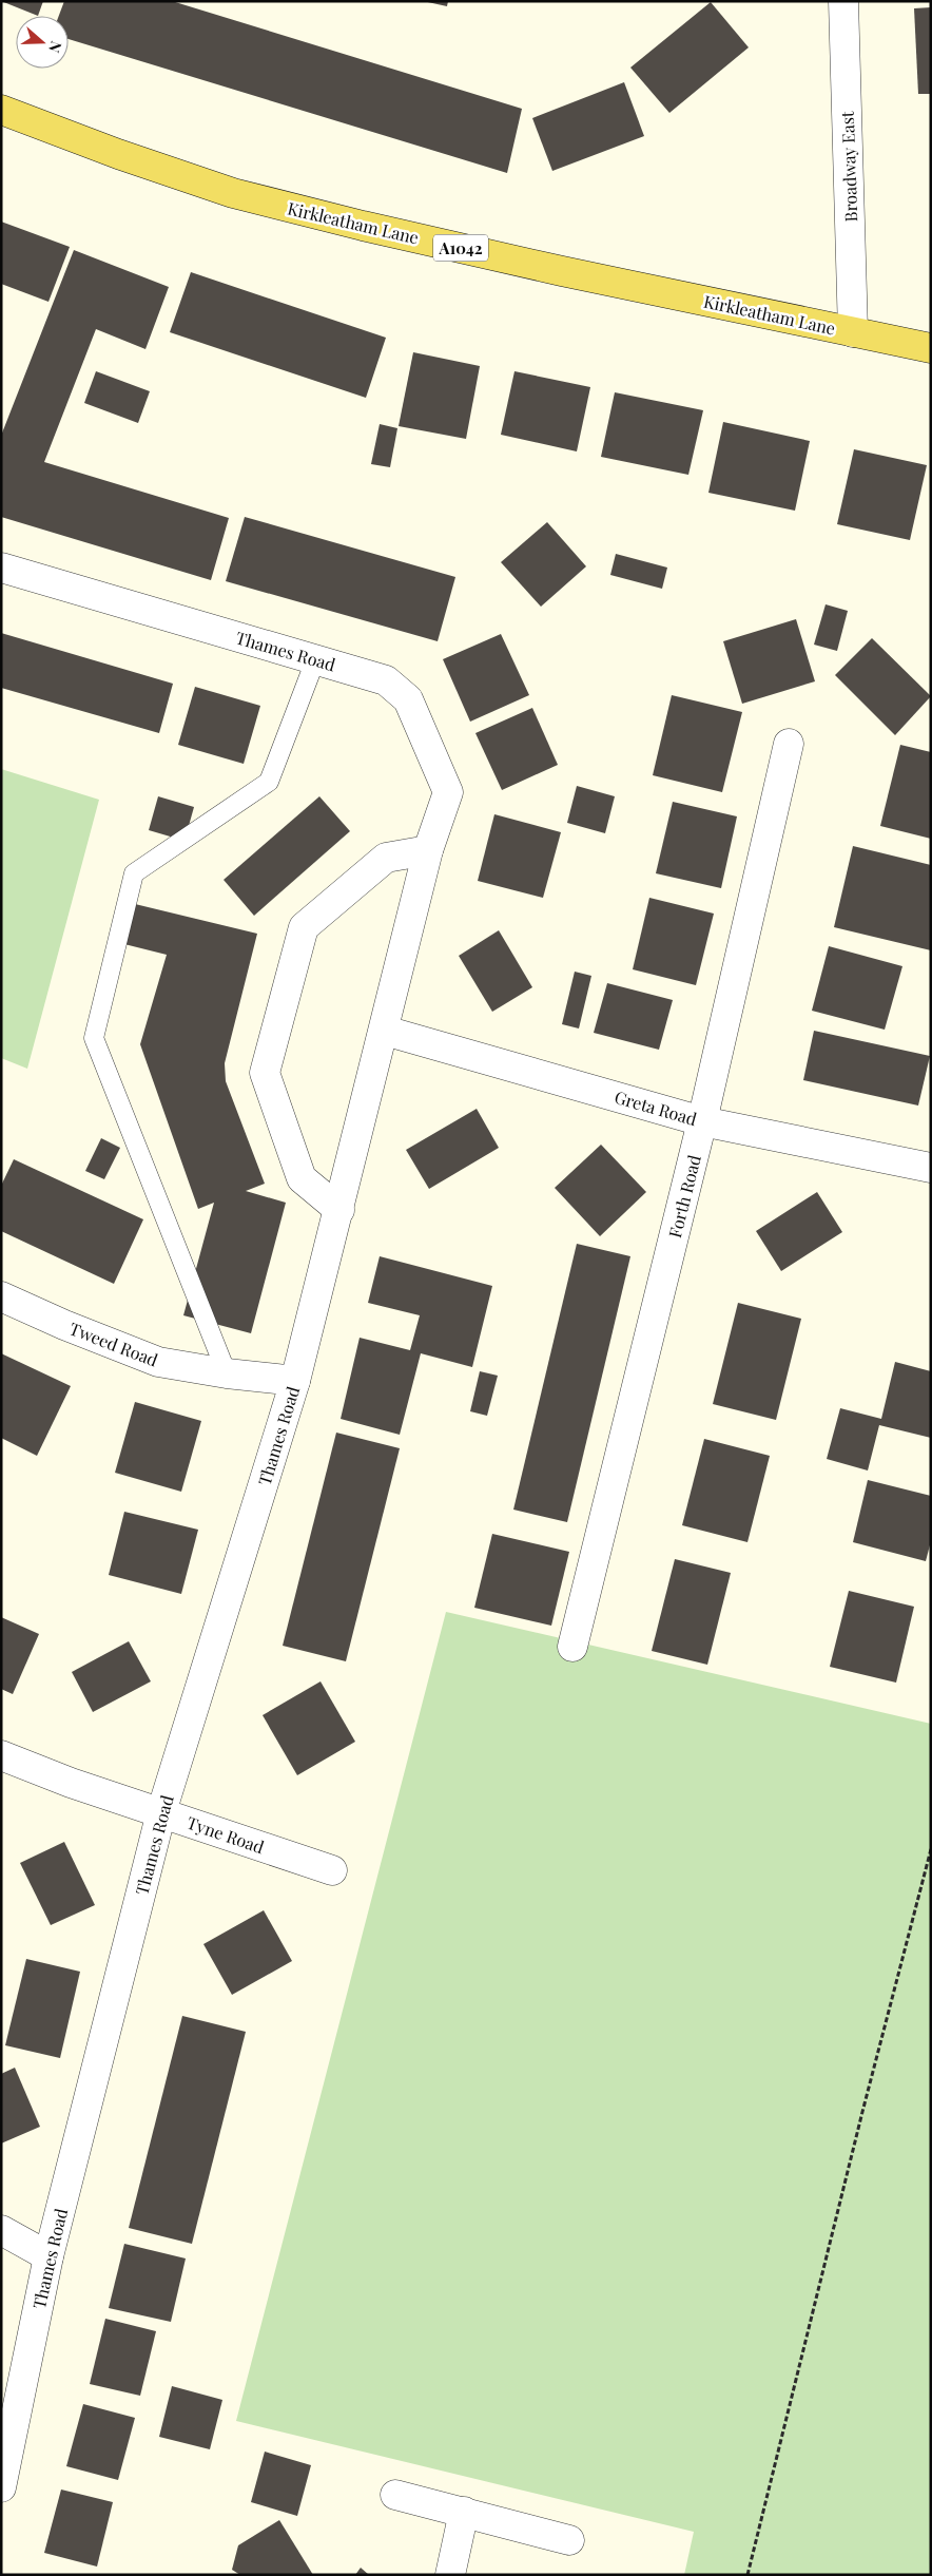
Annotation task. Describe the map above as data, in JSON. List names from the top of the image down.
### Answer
{
  "streets": {
    "main road": ["Kirkleatham Lane", "A1042"],
    "street": [
      "Broadway East",
      "Thames Road",
      "Greta Road",
      "Forth Road",
      "Tweed Road",
      "Tyne Road"
    ]
  },
  "crossings": [
    ["Broadway East", "Kirkleatham Lane"],
    ["Thames Road", "Greta Road"],
    ["Thames Road", "Tweed Road"],
    ["Thames Road", "Tyne Road"],
    ["Greta Road", "Forth Road"]
  ],
  "north": "right"
}
